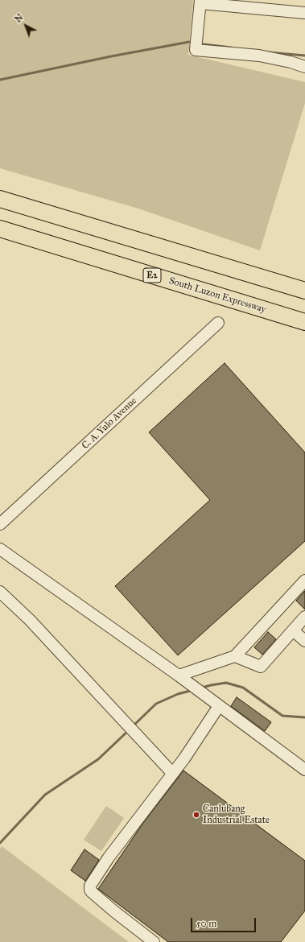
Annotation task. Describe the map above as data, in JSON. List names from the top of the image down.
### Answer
{
  "streets": {
    "highway": ["E2", "South Luzon Expressway"],
    "street": ["C. A. Yulo Avenue"]
  },
  "places": ["Canlubang Industrial Estate"],
  "scale_bar": "50 m",
  "north": "top left"
}
